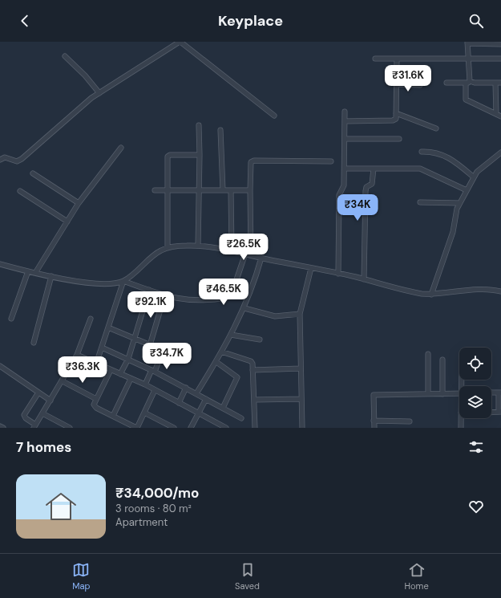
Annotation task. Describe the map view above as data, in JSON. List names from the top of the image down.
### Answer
{
  "page": {
    "header": "Keyplace",
    "price": [
      "₹31.6K",
      "₹34K",
      "₹26.5K",
      "₹46.5K",
      "₹92.1K",
      "₹34.7K",
      "₹36.3K"
    ],
    "heading": "7 homes",
    "list": [
      {
        "name": "₹34,000/mo",
        "note": "3 rooms · 80 m² · Apartment"
      }
    ],
    "tabs": ["Map", "Saved", "Home"]
  }
}
